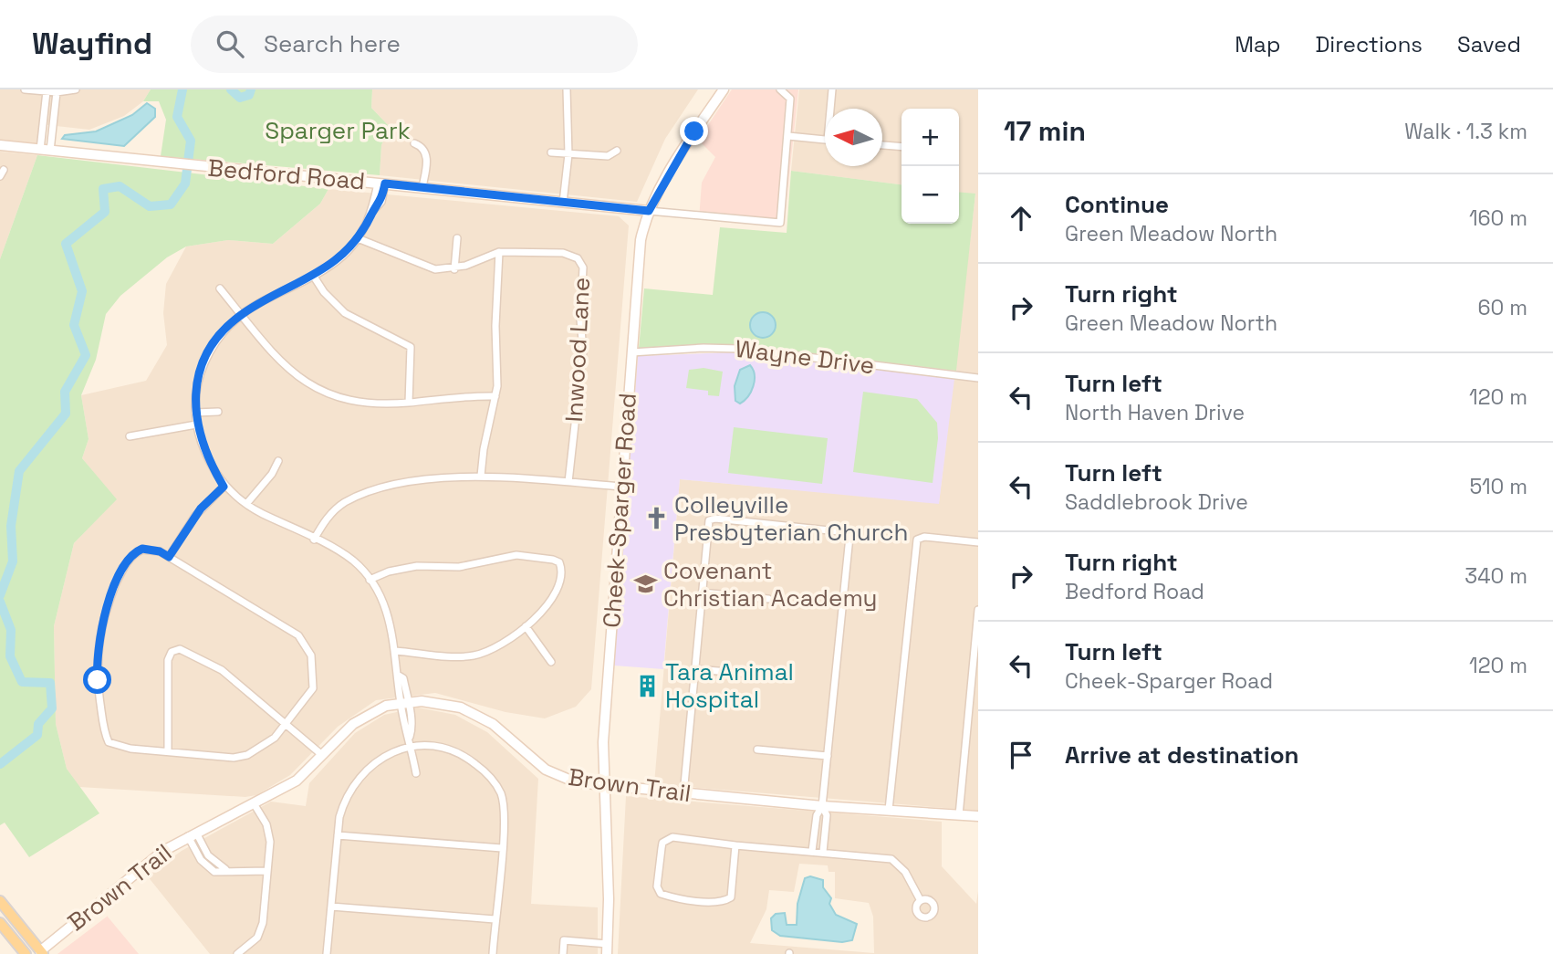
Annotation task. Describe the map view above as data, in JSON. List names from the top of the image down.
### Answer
{
  "streets": {
    "street": [
      "Bedford Road",
      "Inwood Lane",
      "Wayne Drive",
      "Cheek-Sparger Road",
      "Brown Trail"
    ]
  },
  "crossings": [
    ["Bedford Road", "Cheek-Sparger Road"],
    ["Wayne Drive", "Cheek-Sparger Road"],
    ["Cheek-Sparger Road", "Brown Trail"]
  ],
  "parks": ["Sparger Park"],
  "places": {
    "church": ["Colleyville Presbyterian Church"],
    "school or university": ["Covenant Christian Academy"],
    "building": ["Tara Animal Hospital"]
  },
  "north": "left",
  "page": {
    "header": "Wayfind",
    "search": "Search here",
    "nav": ["Map", "Directions", "Saved"],
    "heading": ["17 min", "Walk · 1.3 km"],
    "map_buttons": ["+", "−"],
    "list": [
      ["Continue", "Green Meadow North", "160 m"],
      ["Turn right", "Green Meadow North", "60 m"],
      ["Turn left", "North Haven Drive", "120 m"],
      ["Turn left", "Saddlebrook Drive", "510 m"],
      ["Turn right", "Bedford Road", "340 m"],
      ["Turn left", "Cheek-Sparger Road", "120 m"],
      "Arrive at destination"
    ]
  }
}
